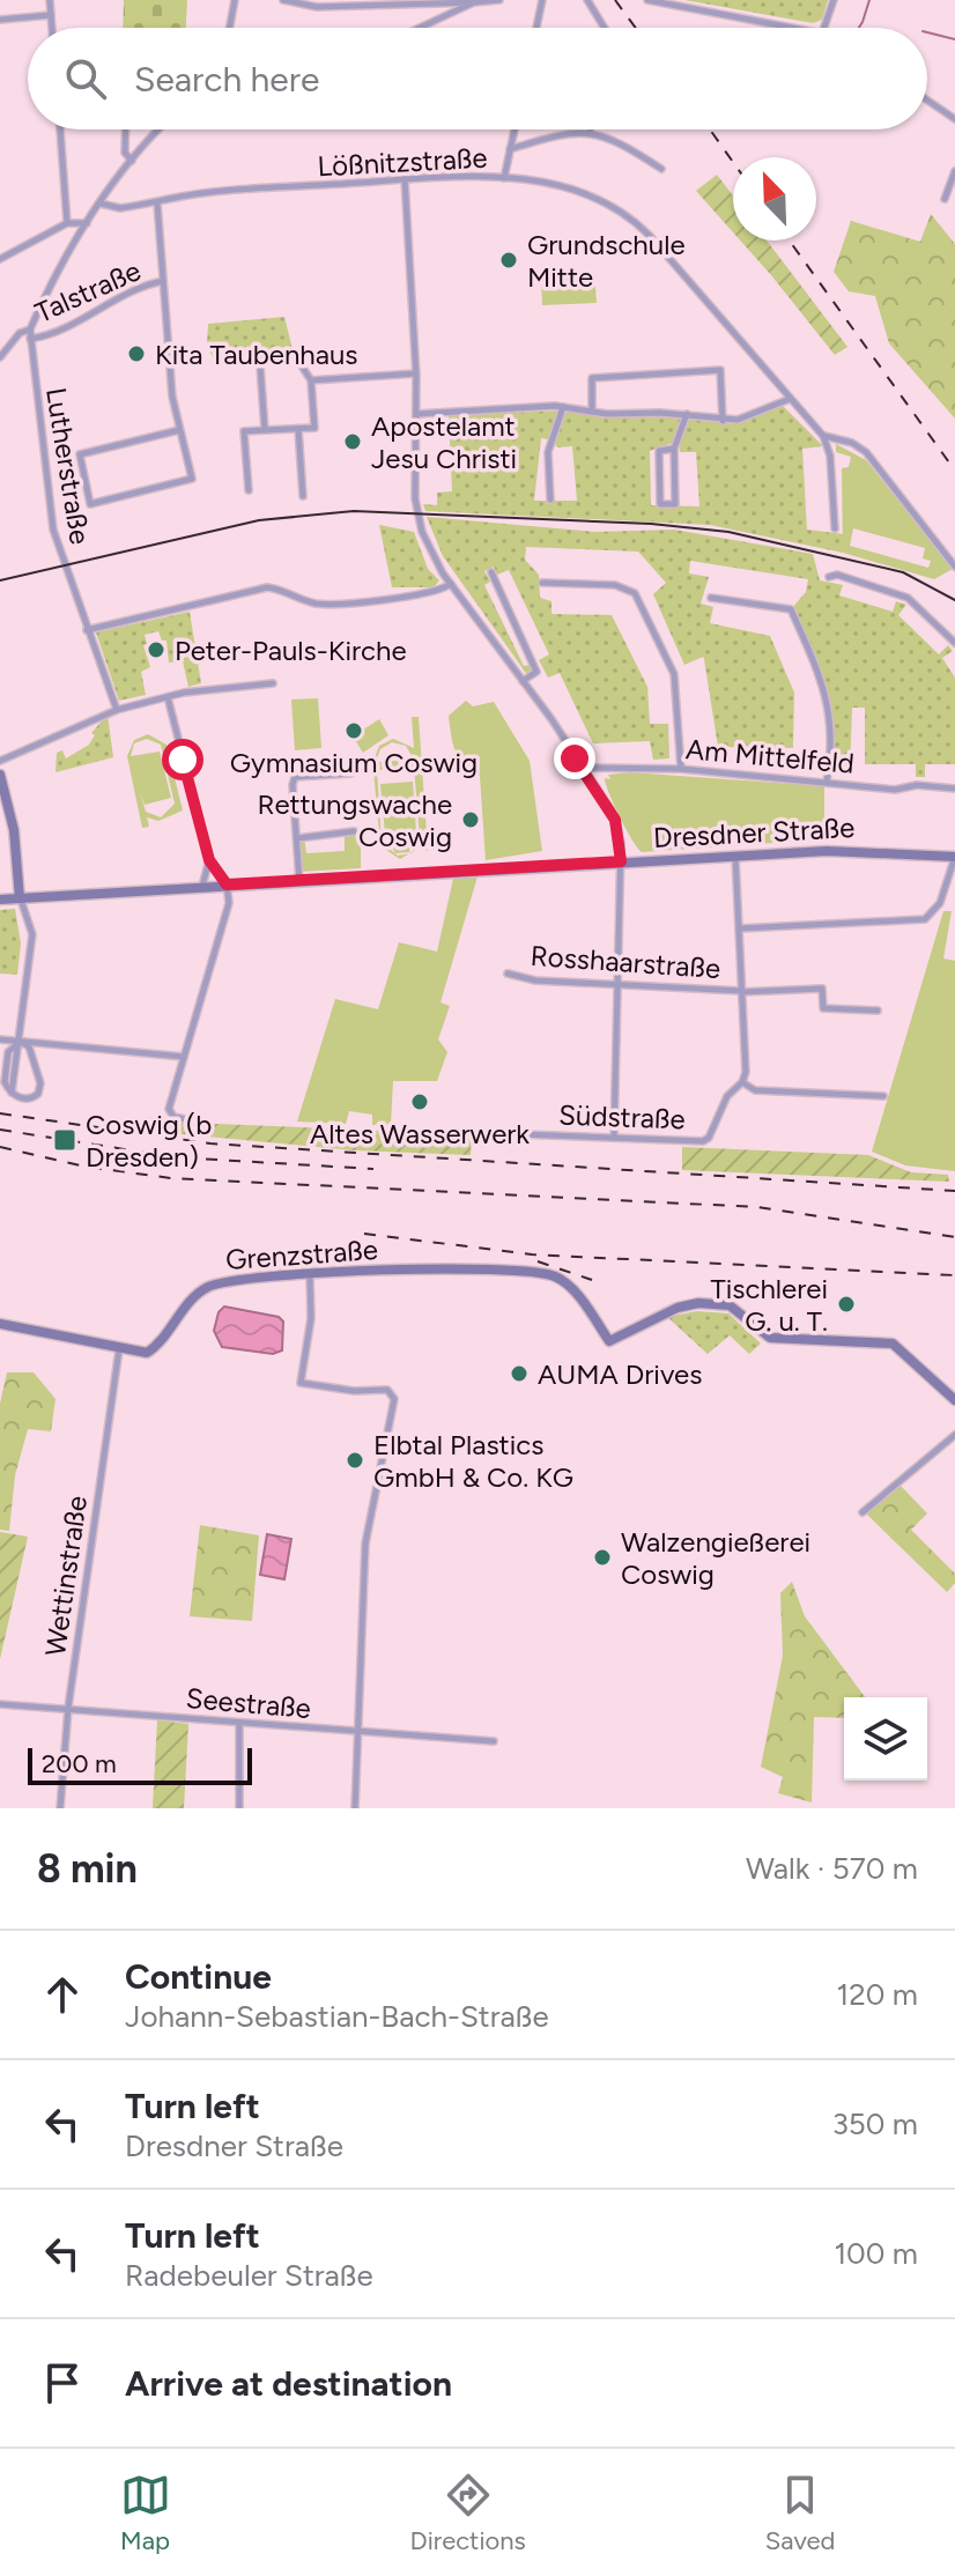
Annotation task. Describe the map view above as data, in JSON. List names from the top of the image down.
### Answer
{
  "streets": {
    "main road": ["Dresdner Straße", "Grenzstraße"],
    "street": [
      "Lößnitzstraße",
      "Talstraße",
      "Lutherstraße",
      "Am Mittelfeld",
      "Rosshaarstraße",
      "Südstraße",
      "Wettinstraße",
      "Seestraße"
    ]
  },
  "crossings": [
    ["Talstraße", "Lutherstraße"],
    ["Grenzstraße", "Wettinstraße"],
    ["Wettinstraße", "Seestraße"]
  ],
  "places": {
    "other": [
      "Grundschule Mitte",
      "Kita Taubenhaus",
      "Apostelamt Jesu Christi",
      "Peter-Pauls-Kirche",
      "Gymnasium Coswig",
      "Rettungswache Coswig",
      "Altes Wasserwerk",
      "Tischlerei G. u. T.",
      "AUMA Drives",
      "Elbtal Plastics GmbH & Co. KG",
      "Walzengießerei Coswig"
    ],
    "transit": ["Coswig (b Dresden)"]
  },
  "scale_bar": "200 m",
  "north": "top left",
  "page": {
    "search": "Search here",
    "scale": "200 m",
    "heading": ["8 min", "Walk · 570 m"],
    "list": [
      ["Continue", "Johann-Sebastian-Bach-Straße", "120 m"],
      ["Turn left", "Dresdner Straße", "350 m"],
      ["Turn left", "Radebeuler Straße", "100 m"],
      "Arrive at destination"
    ],
    "nav": ["Map", "Directions", "Saved"]
  }
}
